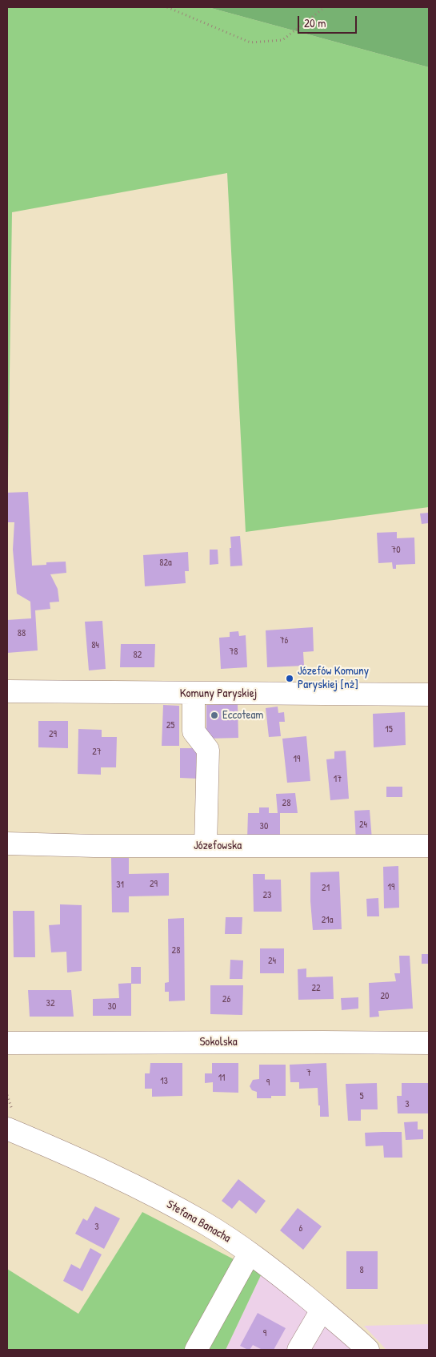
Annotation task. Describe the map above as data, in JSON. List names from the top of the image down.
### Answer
{
  "streets": {
    "street": [
      "Komuny Paryskiej",
      "Józefowska",
      "Sokolska",
      "Stefana Banacha"
    ]
  },
  "places": ["Józefów Komuny Paryskiej [nż]", "Eccoteam"],
  "house_numbers": [
    "70",
    "82a",
    "88",
    "76",
    "84",
    "78",
    "82",
    "25",
    "15",
    "29",
    "27",
    "19",
    "17",
    "28",
    "24",
    "30",
    "29",
    "31",
    "19",
    "21",
    "23",
    "21a",
    "28",
    "24",
    "22",
    "20",
    "26",
    "32",
    "30",
    "7",
    "11",
    "13",
    "9",
    "5",
    "3",
    "3",
    "6",
    "8",
    "9"
  ],
  "scale_bar": "20 m"
}
